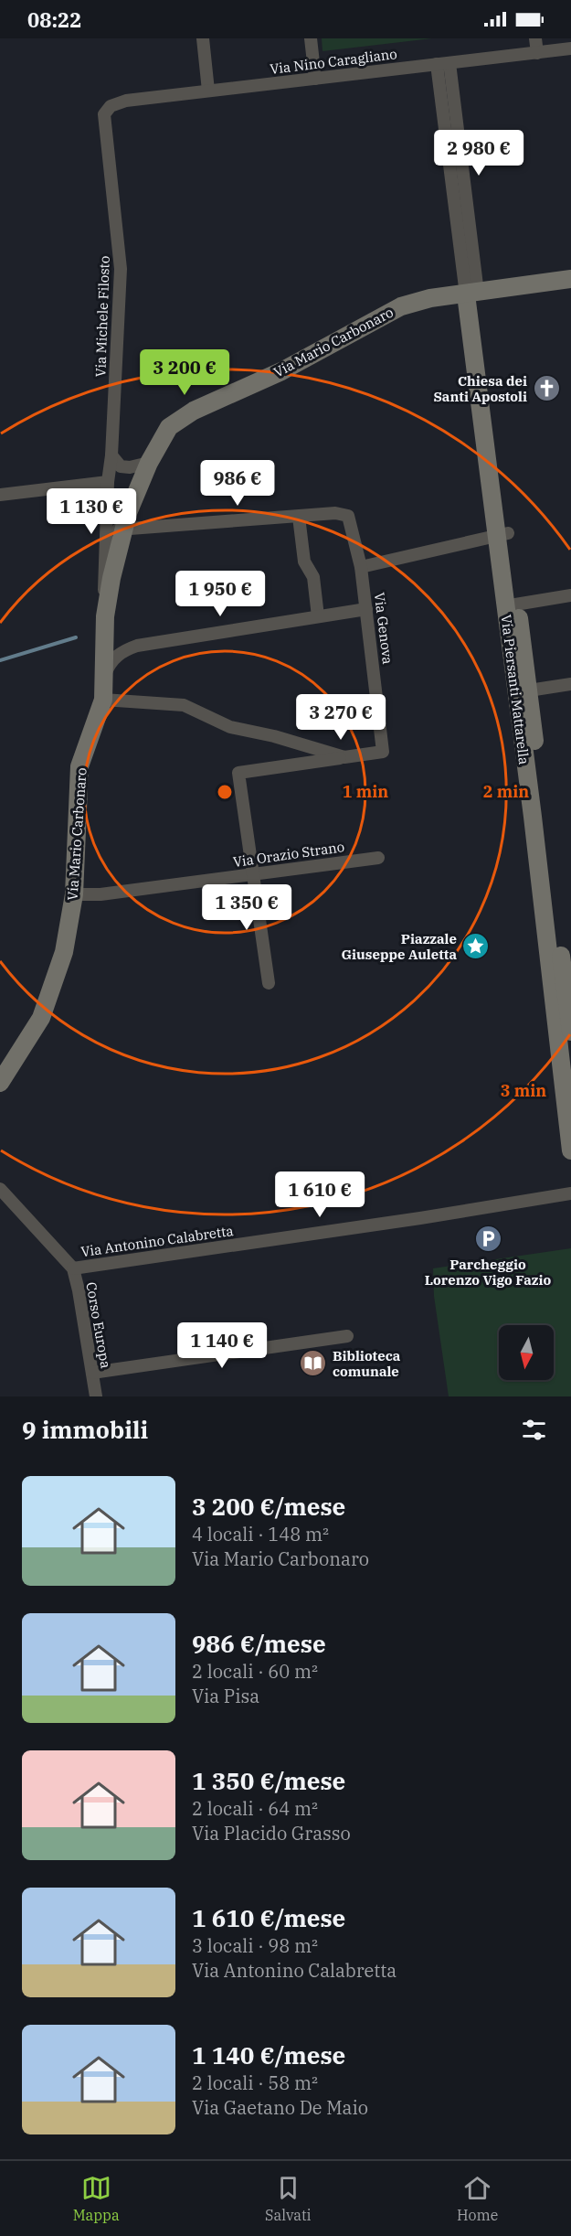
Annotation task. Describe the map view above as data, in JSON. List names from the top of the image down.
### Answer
{
  "streets": {
    "street": [
      "Via Nino Caragliano",
      "Via Michele Filosto",
      "Via Mario Carbonaro",
      "Via Genova",
      "Via Piersanti Mattarella",
      "Via Orazio Strano",
      "Via Antonino Calabretta",
      "Corso Europa"
    ]
  },
  "crossings": [
    ["Via Nino Caragliano", "Via Michele Filosto"],
    ["Via Michele Filosto", "Via Mario Carbonaro"],
    ["Via Mario Carbonaro", "Via Genova"],
    ["Via Mario Carbonaro", "Via Piersanti Mattarella"],
    ["Via Mario Carbonaro", "Via Orazio Strano"],
    ["Via Antonino Calabretta", "Corso Europa"]
  ],
  "places": {
    "church": ["Chiesa dei Santi Apostoli"],
    "place": ["Piazzale Giuseppe Auletta"],
    "parking": ["Parcheggio Lorenzo Vigo Fazio"],
    "library": ["Biblioteca comunale"]
  },
  "north": "bottom",
  "page": {
    "status": "08:22",
    "price": [
      "2 980 €",
      "3 200 €",
      "986 €",
      "1 130 €",
      "1 950 €",
      "3 270 €",
      "1 350 €",
      "1 610 €",
      "1 140 €"
    ],
    "heading": "9 immobili",
    "list": [
      {
        "name": "3 200 €/mese",
        "note": "4 locali · 148 m² · Via Mario Carbonaro"
      },
      {
        "name": "986 €/mese",
        "note": "2 locali · 60 m² · Via Pisa"
      },
      {
        "name": "1 350 €/mese",
        "note": "2 locali · 64 m² · Via Placido Grasso"
      },
      {
        "name": "1 610 €/mese",
        "note": "3 locali · 98 m² · Via Antonino Calabretta"
      },
      {
        "name": "1 140 €/mese",
        "note": "2 locali · 58 m² · Via Gaetano De Maio"
      }
    ],
    "tabs": ["Mappa", "Salvati", "Home"]
  },
  "rings": ["1 min", "2 min", "3 min"]
}
